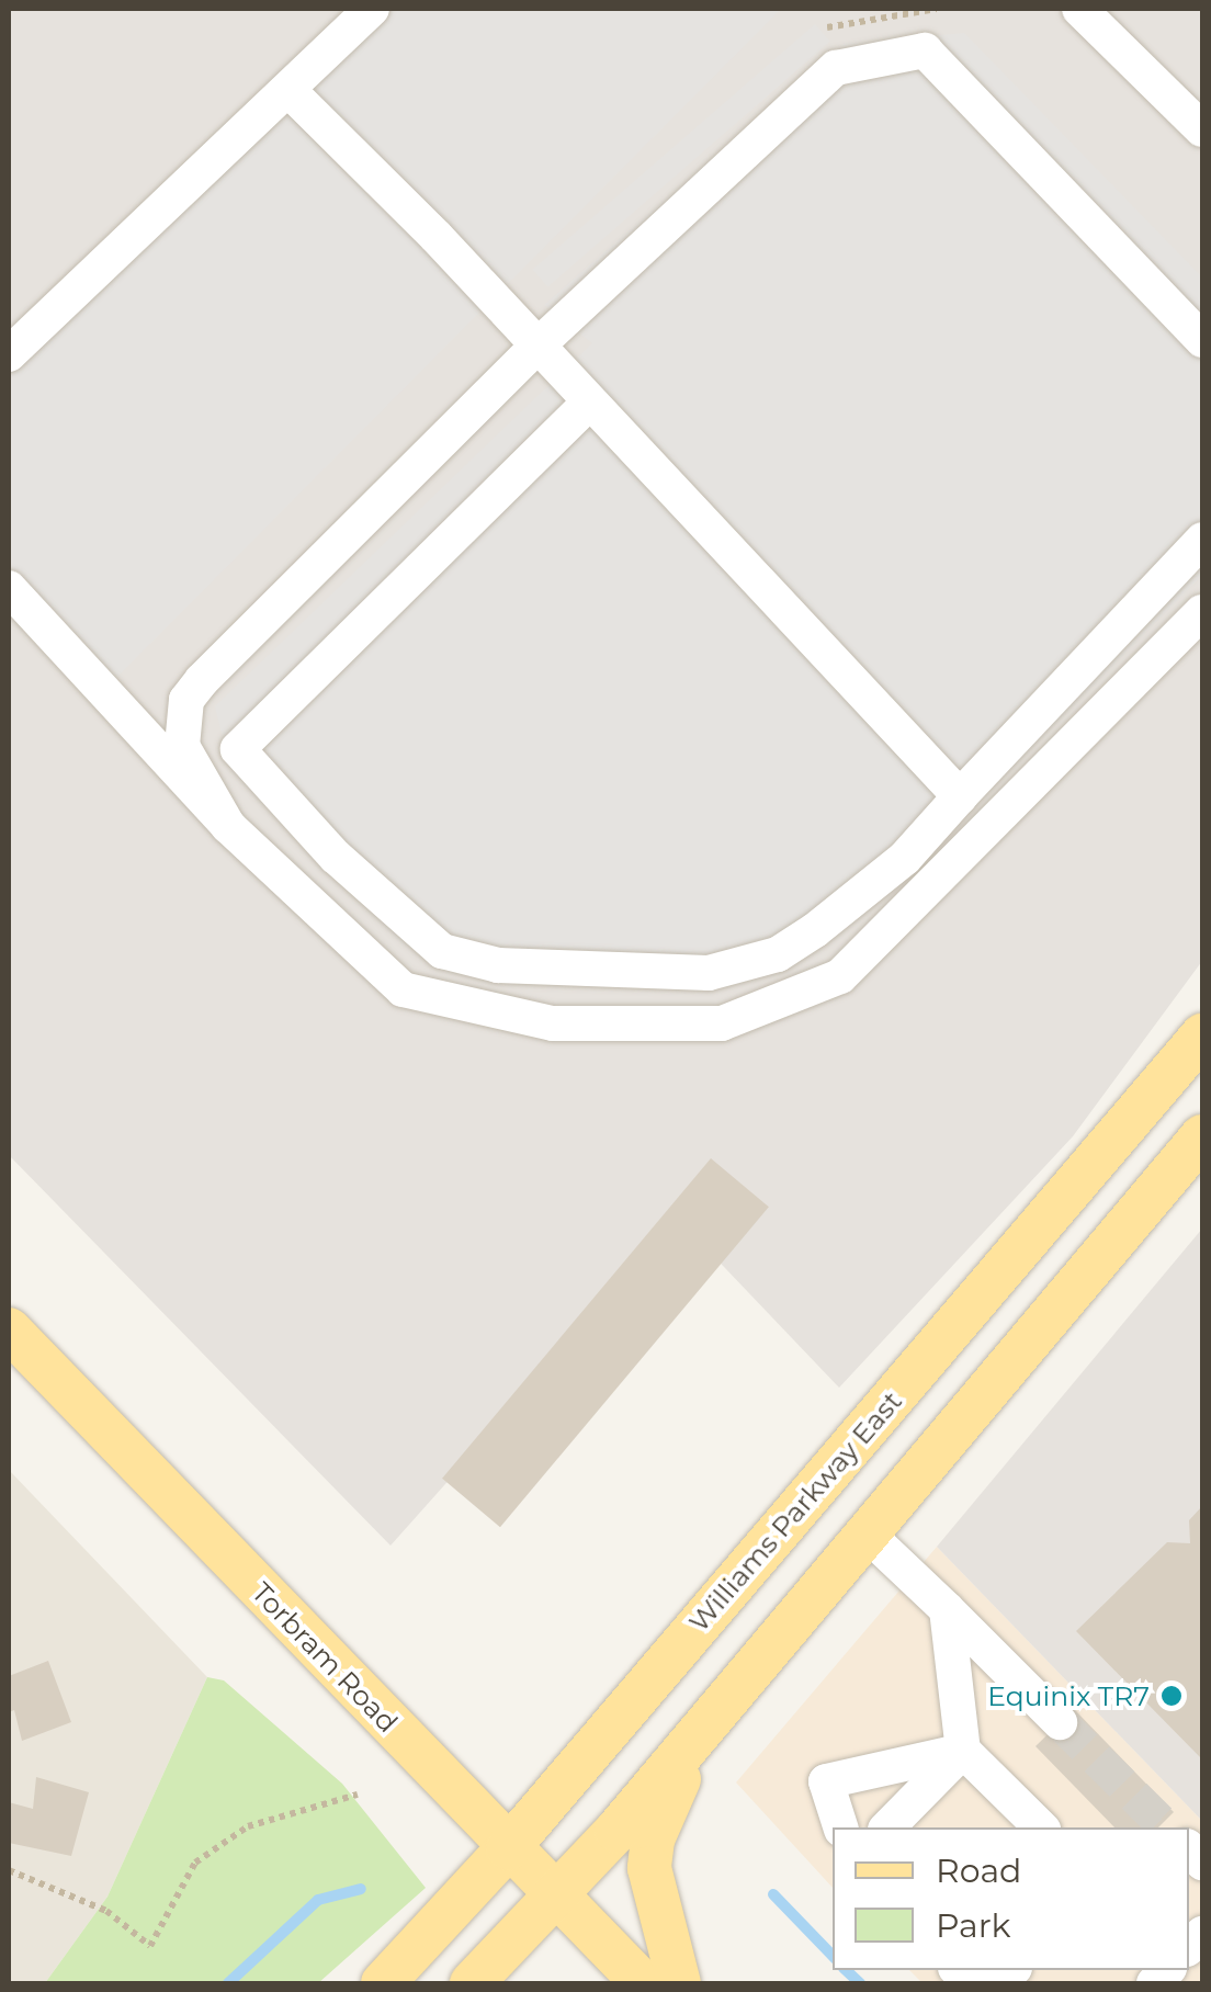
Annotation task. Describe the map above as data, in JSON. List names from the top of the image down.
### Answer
{
  "streets": {
    "main road": ["Williams Parkway East", "Torbram Road"]
  },
  "crossings": [
    ["Williams Parkway East", "Torbram Road"]
  ],
  "places": ["Equinix TR7"],
  "legend": ["Road", "Park"]
}
